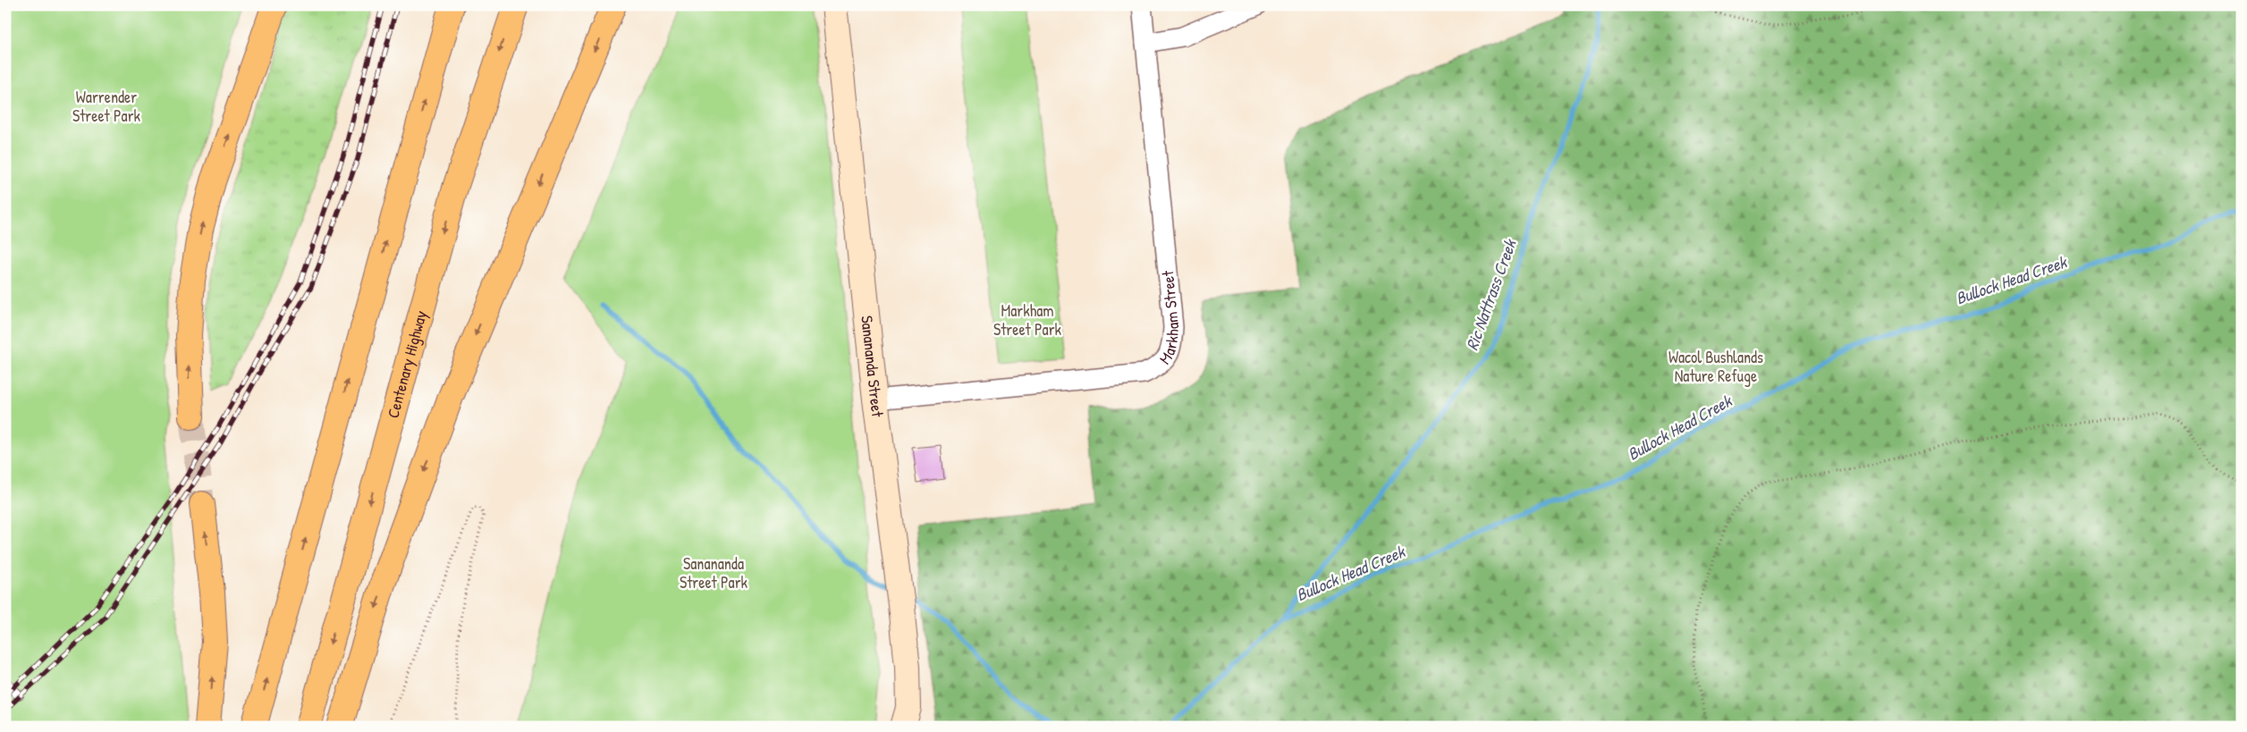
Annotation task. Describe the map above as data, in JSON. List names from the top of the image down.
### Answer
{
  "streets": {
    "highway": ["Centenary Highway"],
    "street": ["Markham Street", "Sanananda Street"]
  },
  "crossings": [
    ["Markham Street", "Sanananda Street"]
  ],
  "water": ["Bullock Head Creek", "Ric Nattrass Creek"],
  "parks": [
    "Warrender Street Park",
    "Markham Street Park",
    "Wacol Bushlands Nature Refuge",
    "Sanananda Street Park"
  ]
}
